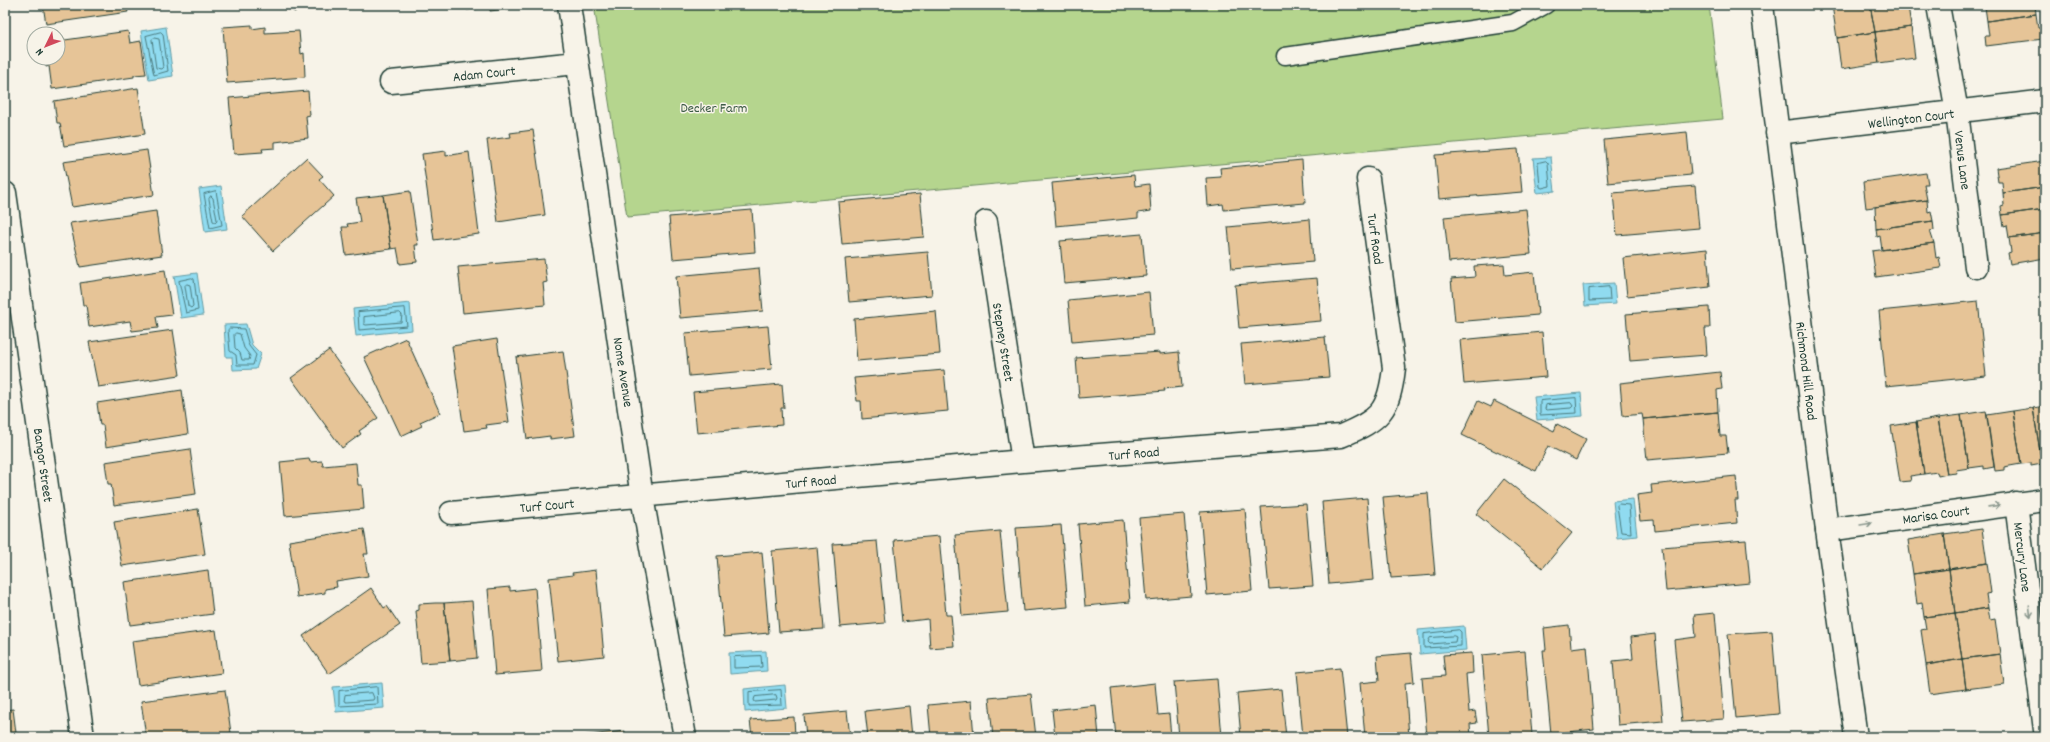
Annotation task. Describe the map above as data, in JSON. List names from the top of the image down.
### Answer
{
  "streets": {
    "street": [
      "Adam Court",
      "Wellington Court",
      "Venus Lane",
      "Turf Road",
      "Stepney Street",
      "Richmond Hill Road",
      "Nome Avenue",
      "Bangor Street",
      "Turf Court",
      "Marisa Court",
      "Mercury Lane"
    ]
  },
  "crossings": [
    ["Adam Court", "Nome Avenue"],
    ["Wellington Court", "Venus Lane"],
    ["Wellington Court", "Richmond Hill Road"],
    ["Turf Road", "Stepney Street"],
    ["Turf Road", "Nome Avenue"],
    ["Turf Road", "Turf Court"],
    ["Richmond Hill Road", "Marisa Court"],
    ["Nome Avenue", "Turf Court"],
    ["Marisa Court", "Mercury Lane"]
  ],
  "one_way": ["Marisa Court", "Mercury Lane"],
  "parks": ["Decker Farm"],
  "north": "bottom left"
}
